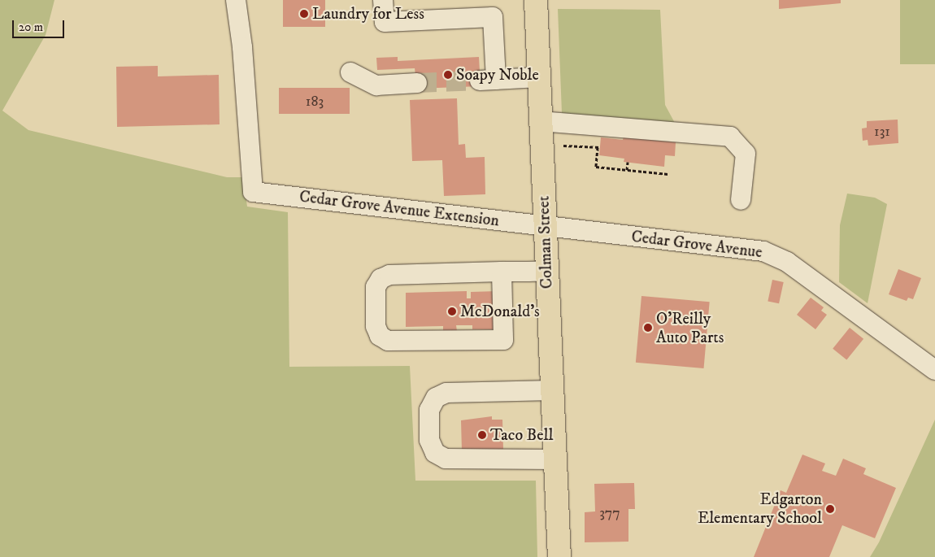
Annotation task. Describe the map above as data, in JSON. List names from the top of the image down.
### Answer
{
  "streets": {
    "main road": ["Colman Street"],
    "street": ["Cedar Grove Avenue Extension", "Cedar Grove Avenue"]
  },
  "crossings": [
    ["Cedar Grove Avenue Extension", "Colman Street"],
    ["Cedar Grove Avenue Extension", "Cedar Grove Avenue"],
    ["Colman Street", "Cedar Grove Avenue"]
  ],
  "places": [
    "Laundry for Less",
    "Soapy Noble",
    "McDonald's",
    "O'Reilly Auto Parts",
    "Taco Bell",
    "Edgarton Elementary School"
  ],
  "house_numbers": ["183", "131", "377"],
  "scale_bar": "20 m"
}
